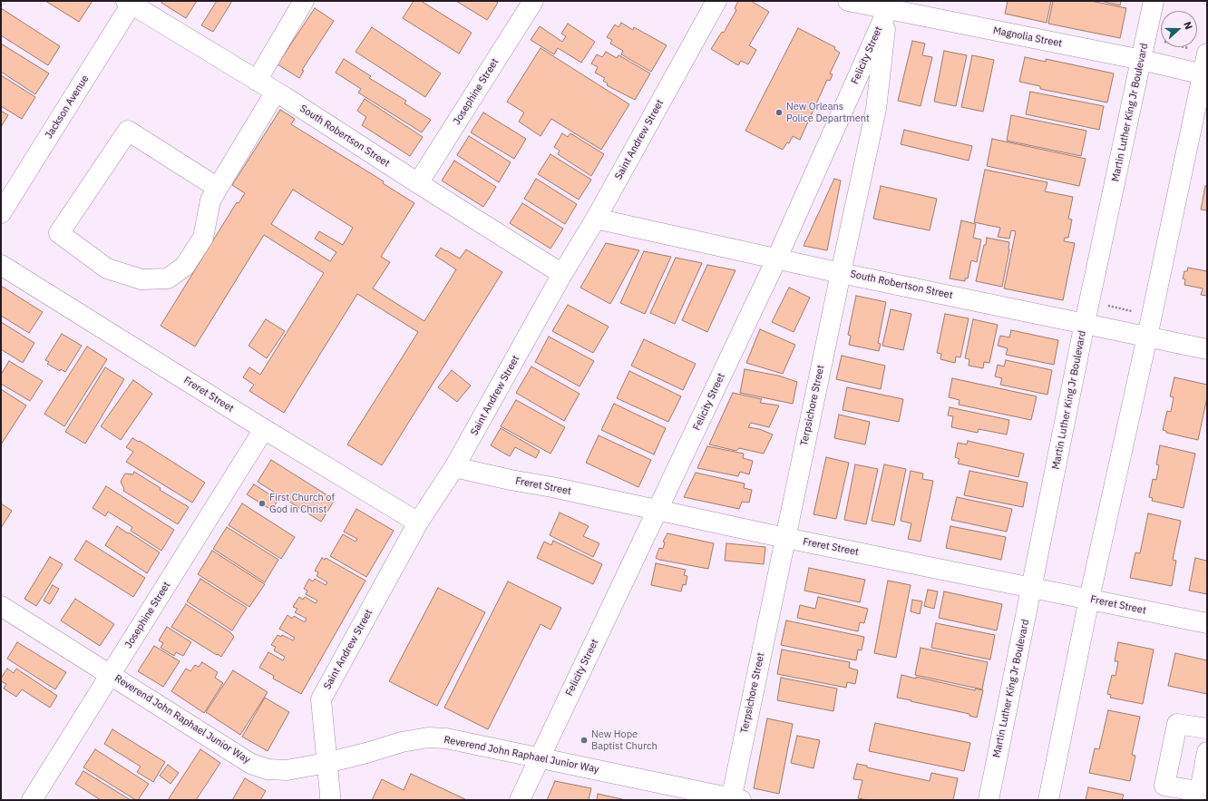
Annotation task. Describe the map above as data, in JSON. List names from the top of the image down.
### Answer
{
  "streets": {
    "street": [
      "Magnolia Street",
      "Felicity Street",
      "Josephine Street",
      "Jackson Avenue",
      "Martin Luther King Jr Boulevard",
      "South Robertson Street",
      "Saint Andrew Street",
      "Freret Street",
      "Terpsichore Street",
      "Reverend John Raphael Junior Way"
    ]
  },
  "crossings": [
    ["Magnolia Street", "Felicity Street"],
    ["Magnolia Street", "Martin Luther King Jr Boulevard"],
    ["Magnolia Street", "Terpsichore Street"],
    ["Felicity Street", "South Robertson Street"],
    ["Felicity Street", "Freret Street"],
    ["Felicity Street", "Terpsichore Street"],
    ["Felicity Street", "Reverend John Raphael Junior Way"],
    ["Josephine Street", "South Robertson Street"],
    ["Josephine Street", "Freret Street"],
    ["Josephine Street", "Reverend John Raphael Junior Way"],
    ["Jackson Avenue", "South Robertson Street"],
    ["Martin Luther King Jr Boulevard", "South Robertson Street"],
    ["Martin Luther King Jr Boulevard", "Freret Street"],
    ["South Robertson Street", "Saint Andrew Street"],
    ["South Robertson Street", "Terpsichore Street"],
    ["Saint Andrew Street", "Freret Street"],
    ["Saint Andrew Street", "Reverend John Raphael Junior Way"],
    ["Freret Street", "Terpsichore Street"],
    ["Terpsichore Street", "Reverend John Raphael Junior Way"]
  ],
  "places": ["New Orleans Police Department", "First Church of God in Christ", "New Hope Baptist Church"],
  "north": "right"
}
